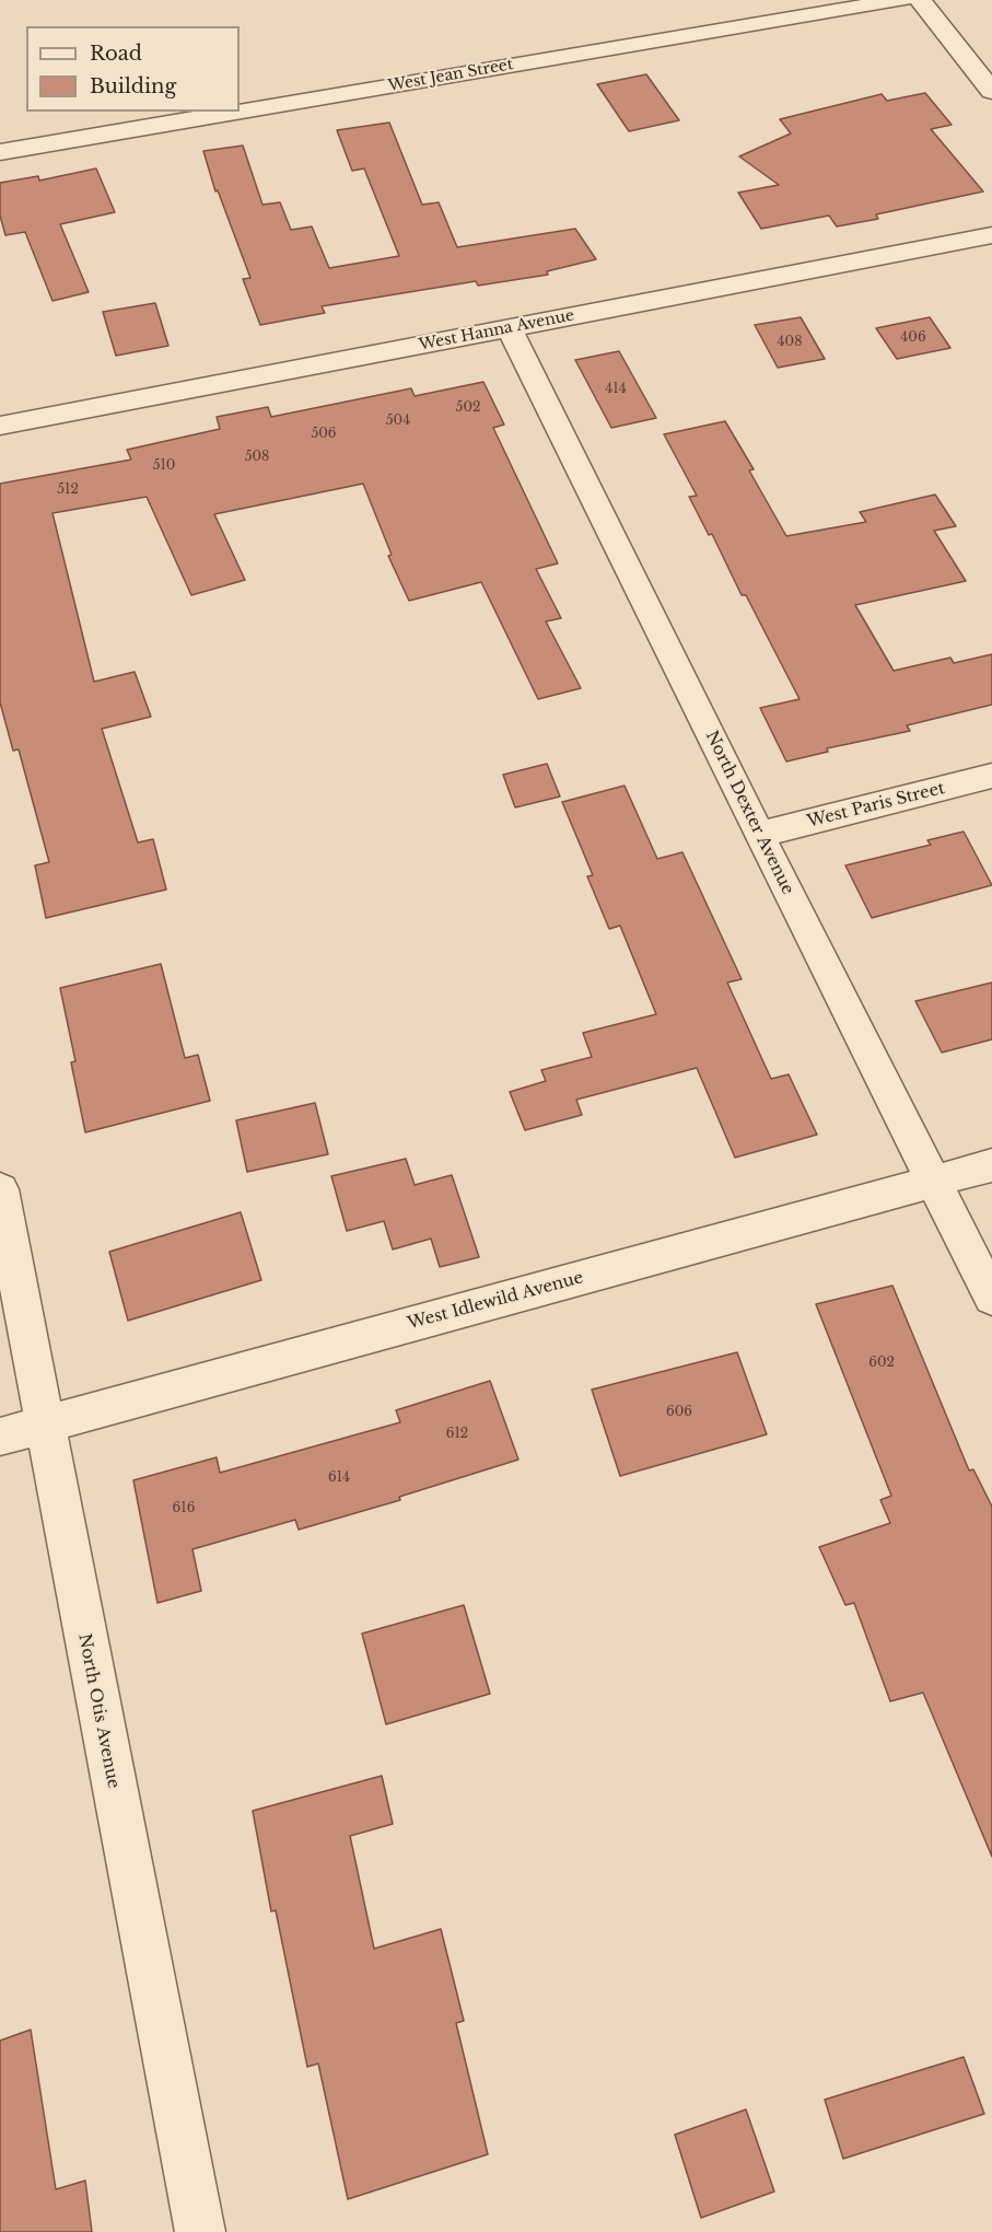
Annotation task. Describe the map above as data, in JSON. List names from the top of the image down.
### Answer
{
  "streets": {
    "street": [
      "West Jean Street",
      "West Hanna Avenue",
      "West Paris Street",
      "North Dexter Avenue",
      "West Idlewild Avenue",
      "North Otis Avenue"
    ]
  },
  "crossings": [
    ["West Hanna Avenue", "North Dexter Avenue"],
    ["West Paris Street", "North Dexter Avenue"],
    ["North Dexter Avenue", "West Idlewild Avenue"],
    ["West Idlewild Avenue", "North Otis Avenue"]
  ],
  "house_numbers": [
    "406",
    "408",
    "414",
    "502",
    "504",
    "506",
    "508",
    "510",
    "512",
    "602",
    "606",
    "612",
    "614",
    "616"
  ],
  "legend": ["Road", "Building"]
}
